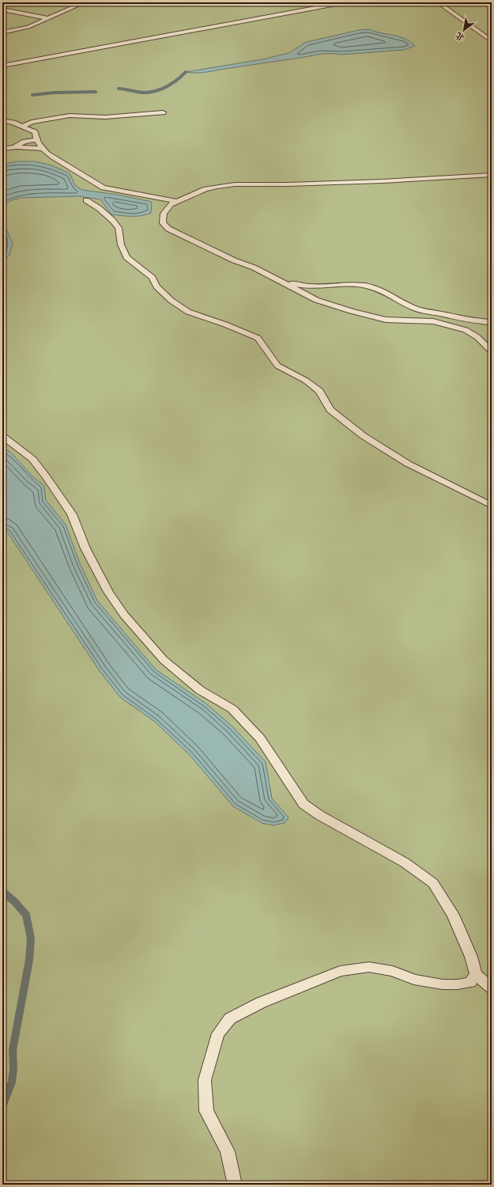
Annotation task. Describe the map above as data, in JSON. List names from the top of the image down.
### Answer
{
  "north": "bottom left"
}
